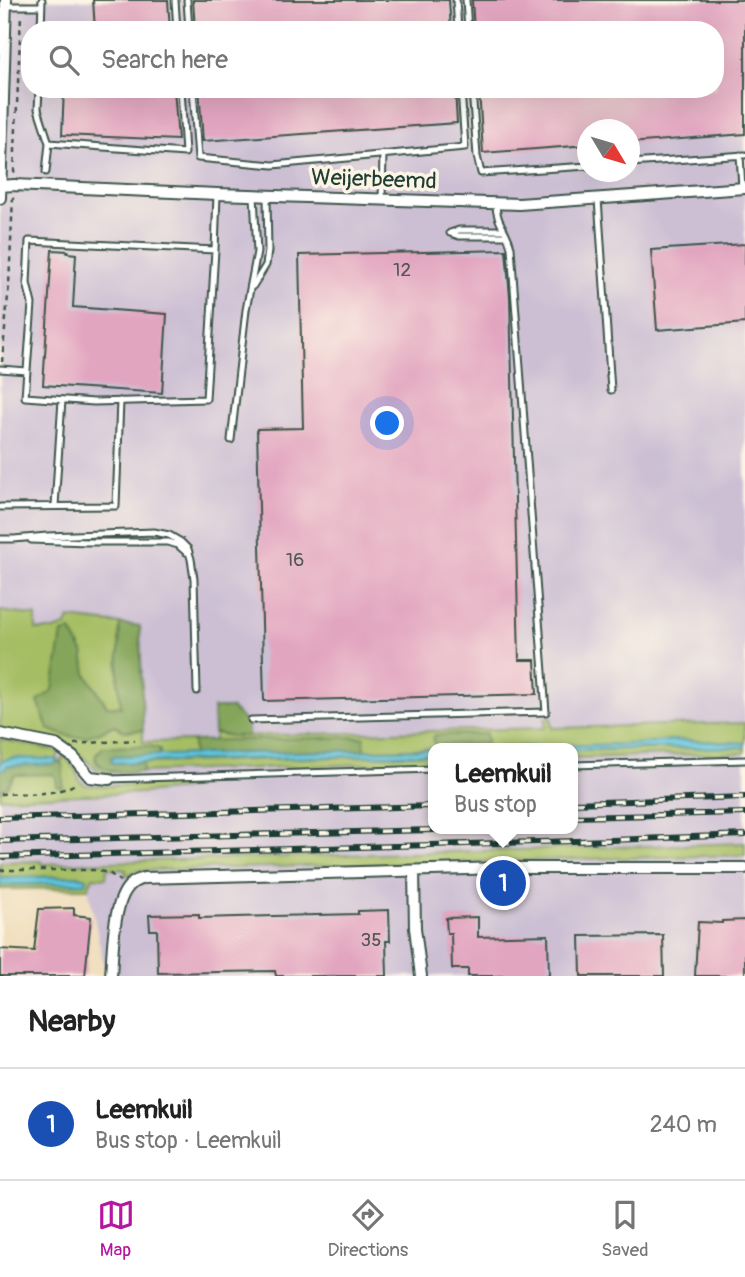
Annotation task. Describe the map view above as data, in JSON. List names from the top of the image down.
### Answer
{
  "streets": {
    "street": ["Weijerbeemd"]
  },
  "house_numbers": ["12", "16", "35"],
  "north": "bottom right",
  "page": {
    "search": "Search here",
    "popup": ["Leemkuil", "Bus stop"],
    "pins": "1",
    "heading": "Nearby",
    "list": [
      {
        "mark": "1",
        "name": "Leemkuil",
        "note": "Bus stop · Leemkuil",
        "value": "240 m"
      }
    ],
    "nav": ["Map", "Directions", "Saved"]
  }
}
